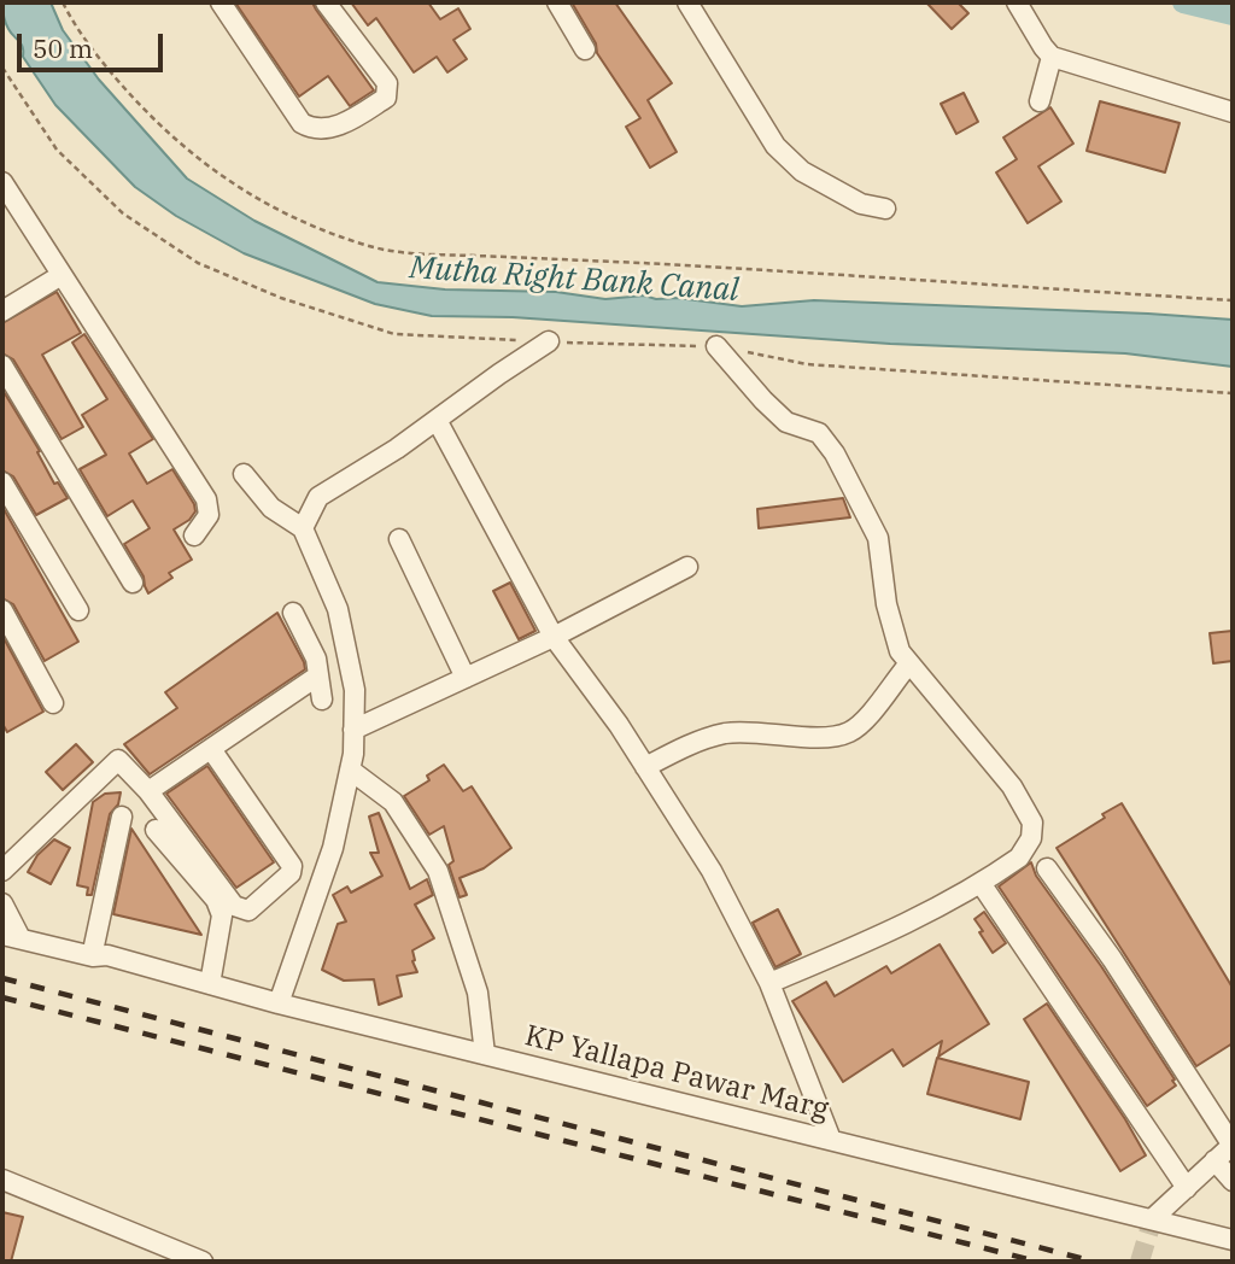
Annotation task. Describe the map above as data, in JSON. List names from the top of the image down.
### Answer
{
  "streets": {
    "street": ["KP Yallapa Pawar Marg"]
  },
  "water": ["Mutha Right Bank Canal"],
  "scale_bar": "50 m"
}
